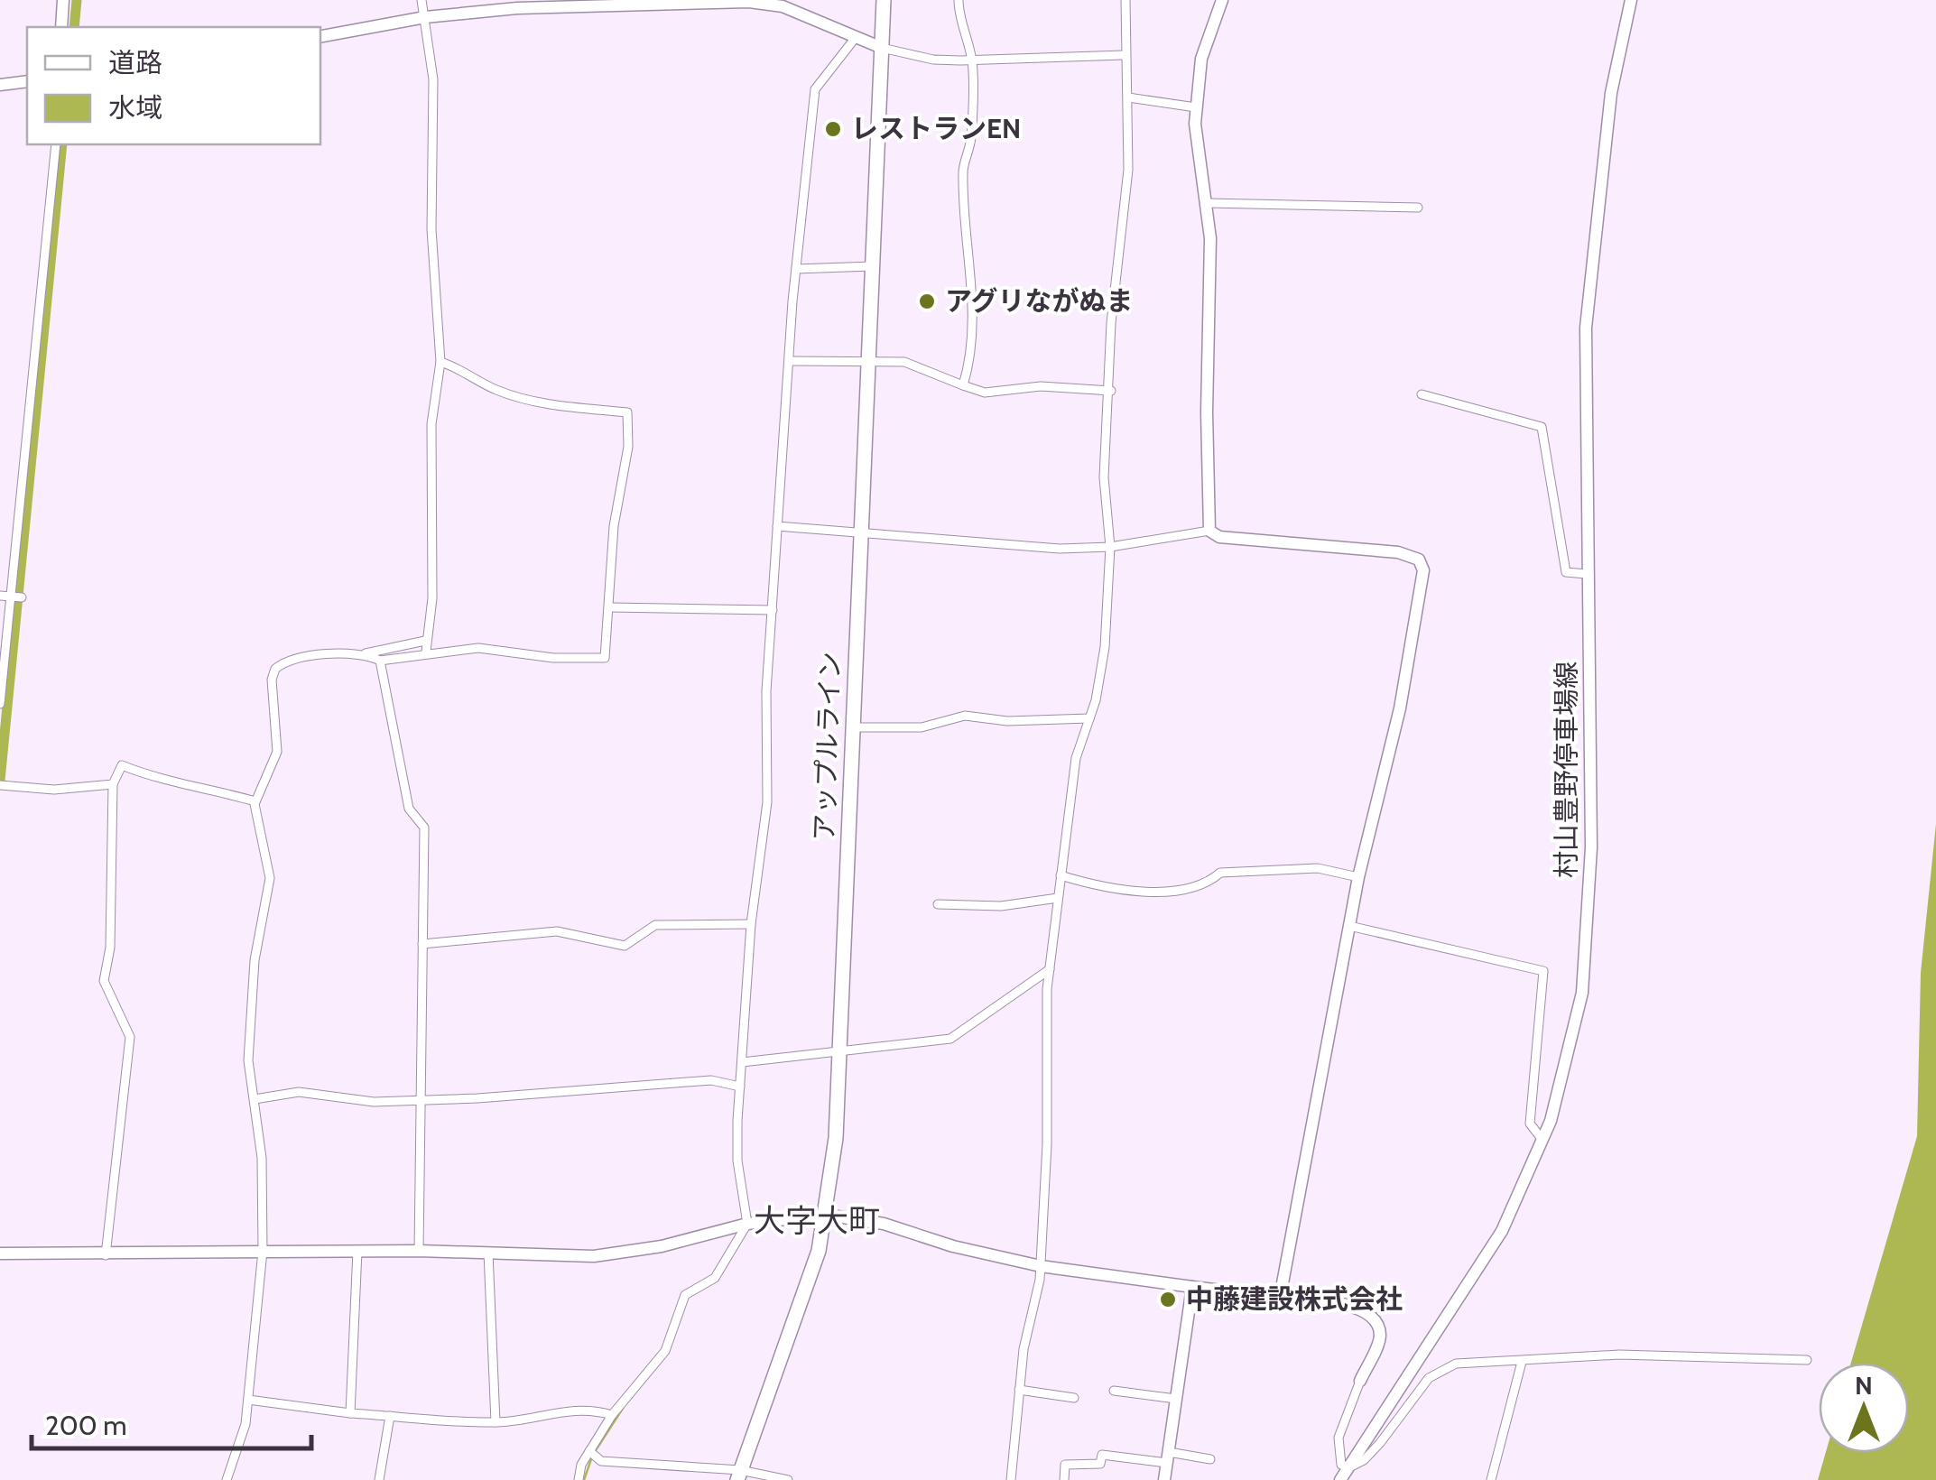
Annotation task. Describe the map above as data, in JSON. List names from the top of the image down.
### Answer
{
  "streets": {
    "highway": ["アップルライン"],
    "street": ["村山豊野停車場線"]
  },
  "districts": ["大字大町"],
  "places": ["レストランEN", "アグリながぬま", "中藤建設株式会社"],
  "legend": ["道路", "水域"],
  "scale_bar": "200 m",
  "north": "top"
}
